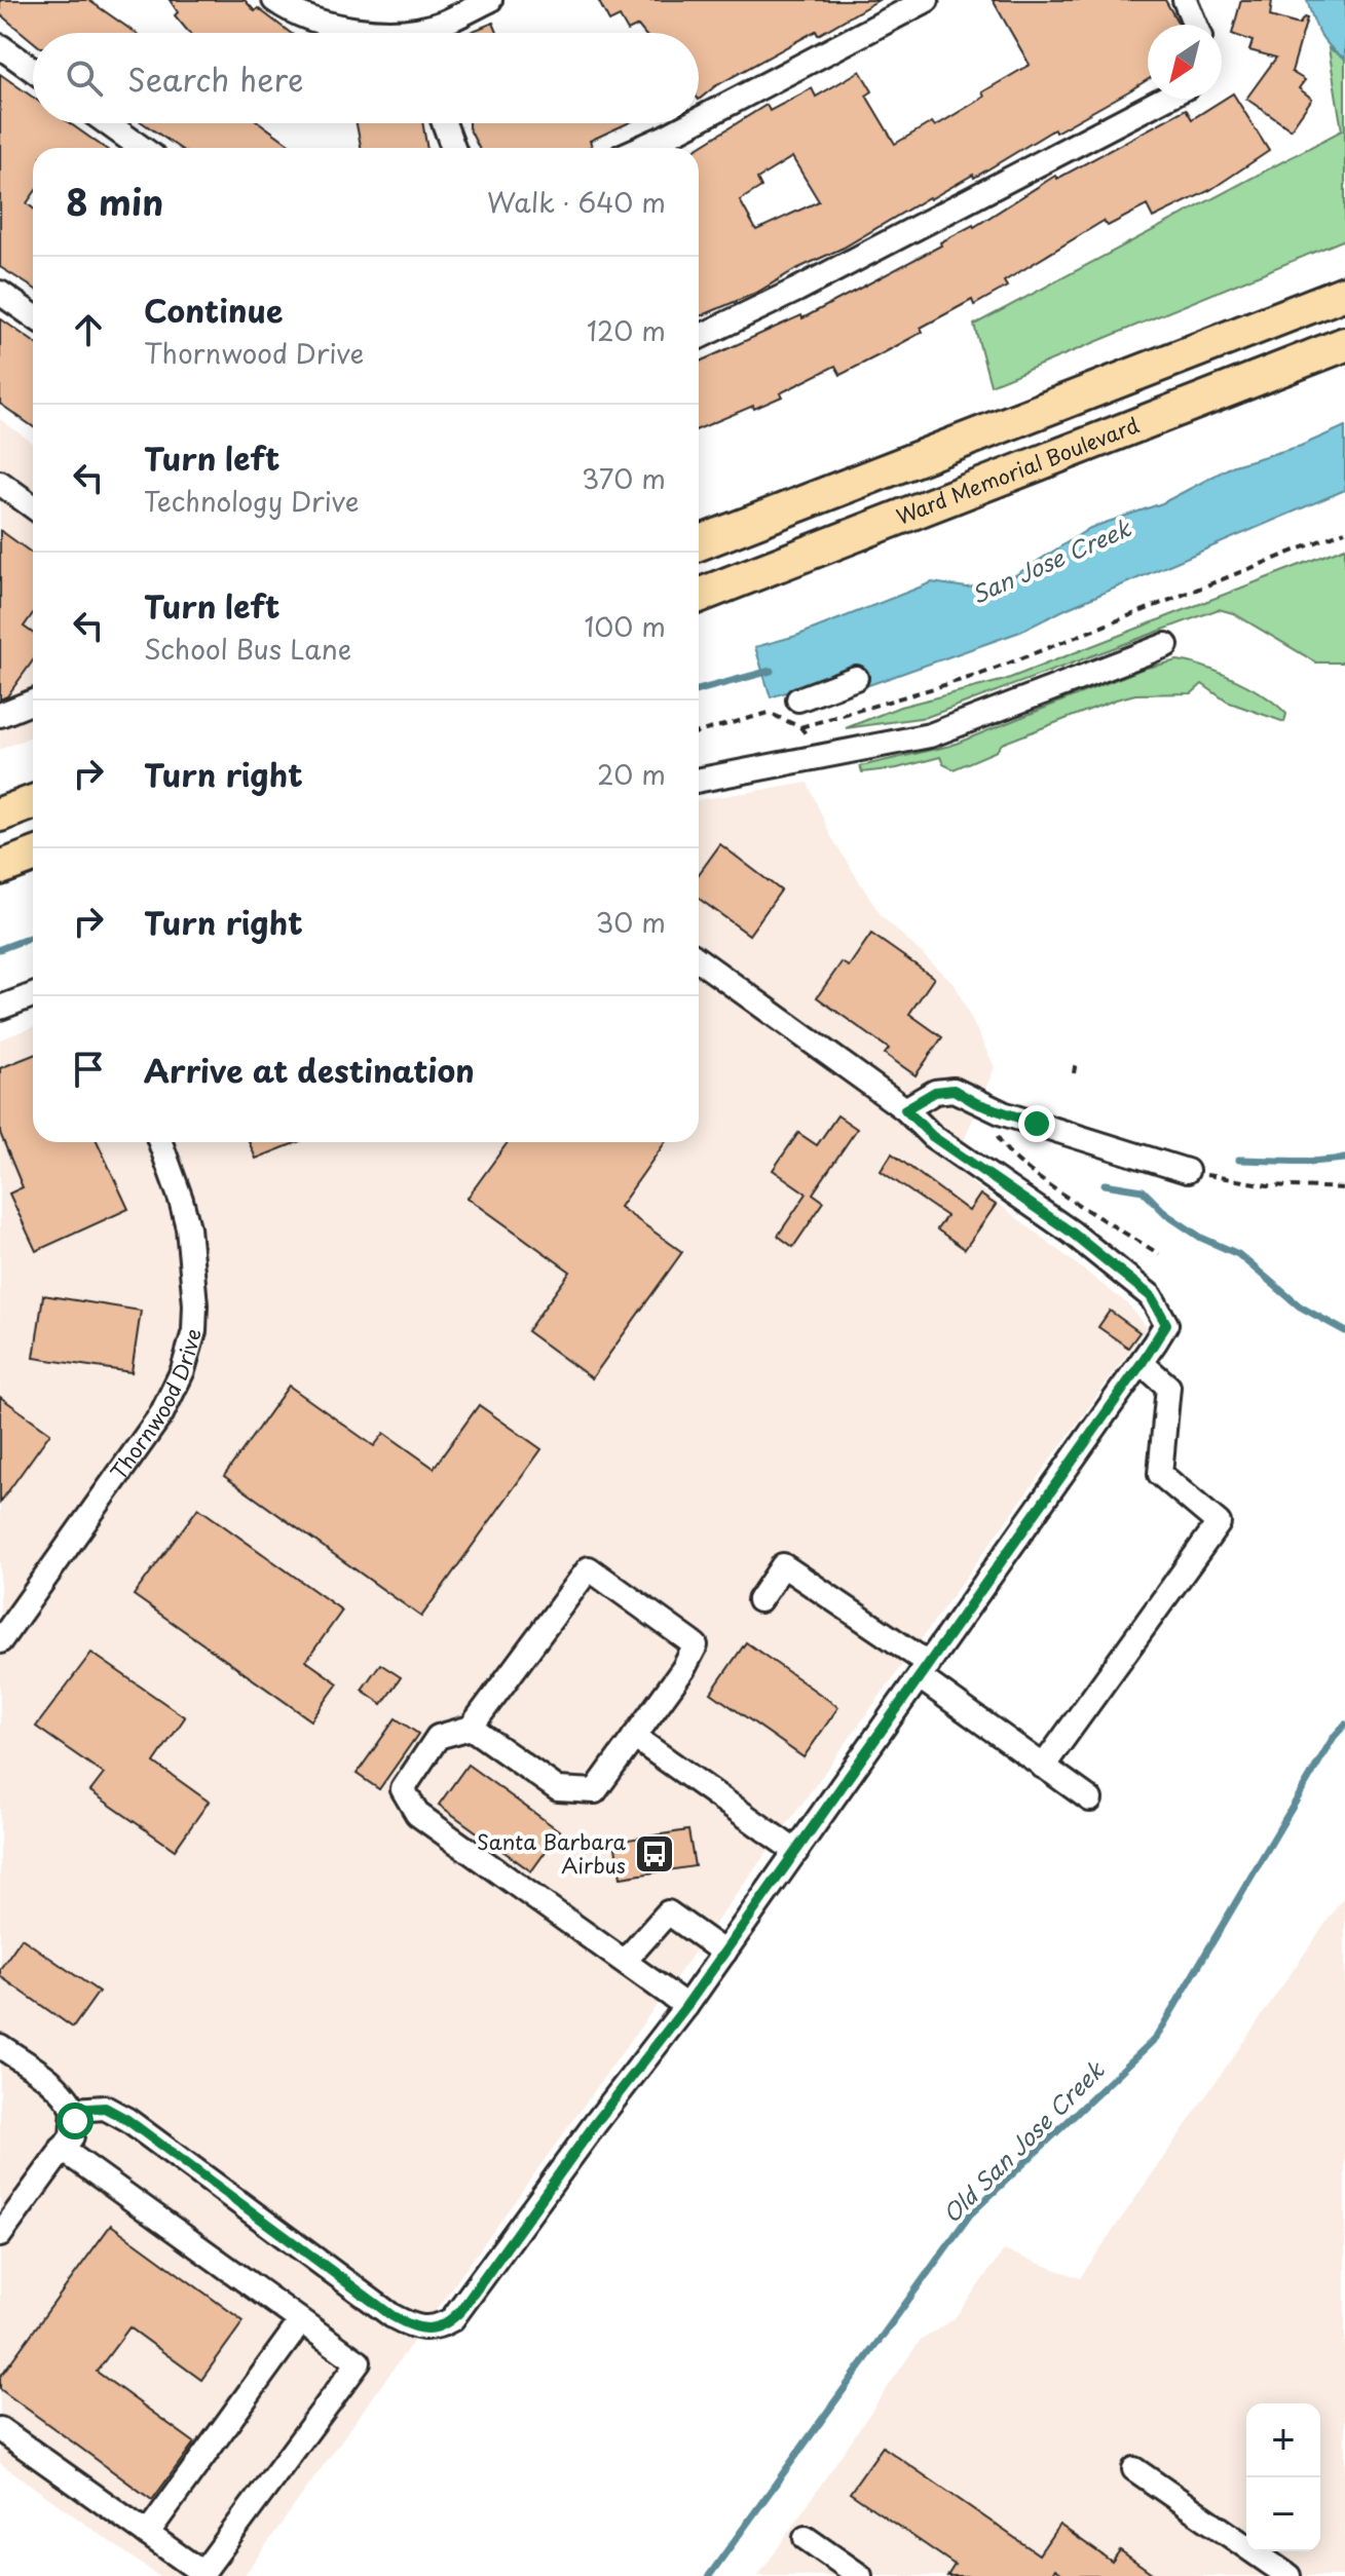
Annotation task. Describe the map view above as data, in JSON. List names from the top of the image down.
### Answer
{
  "streets": {
    "highway": ["Ward Memorial Boulevard"],
    "street": ["Thornwood Drive"]
  },
  "water": ["San Jose Creek", "Old San Jose Creek"],
  "places": {
    "bus stop": ["Santa Barbara Airbus"]
  },
  "north": "bottom left",
  "page": {
    "search": "Search here",
    "heading": ["8 min", "Walk · 640 m"],
    "list": [
      ["Continue", "Thornwood Drive", "120 m"],
      ["Turn left", "Technology Drive", "370 m"],
      ["Turn left", "School Bus Lane", "100 m"],
      ["Turn right", "20 m"],
      ["Turn right", "30 m"],
      "Arrive at destination"
    ],
    "map_buttons": ["+", "−"]
  }
}
